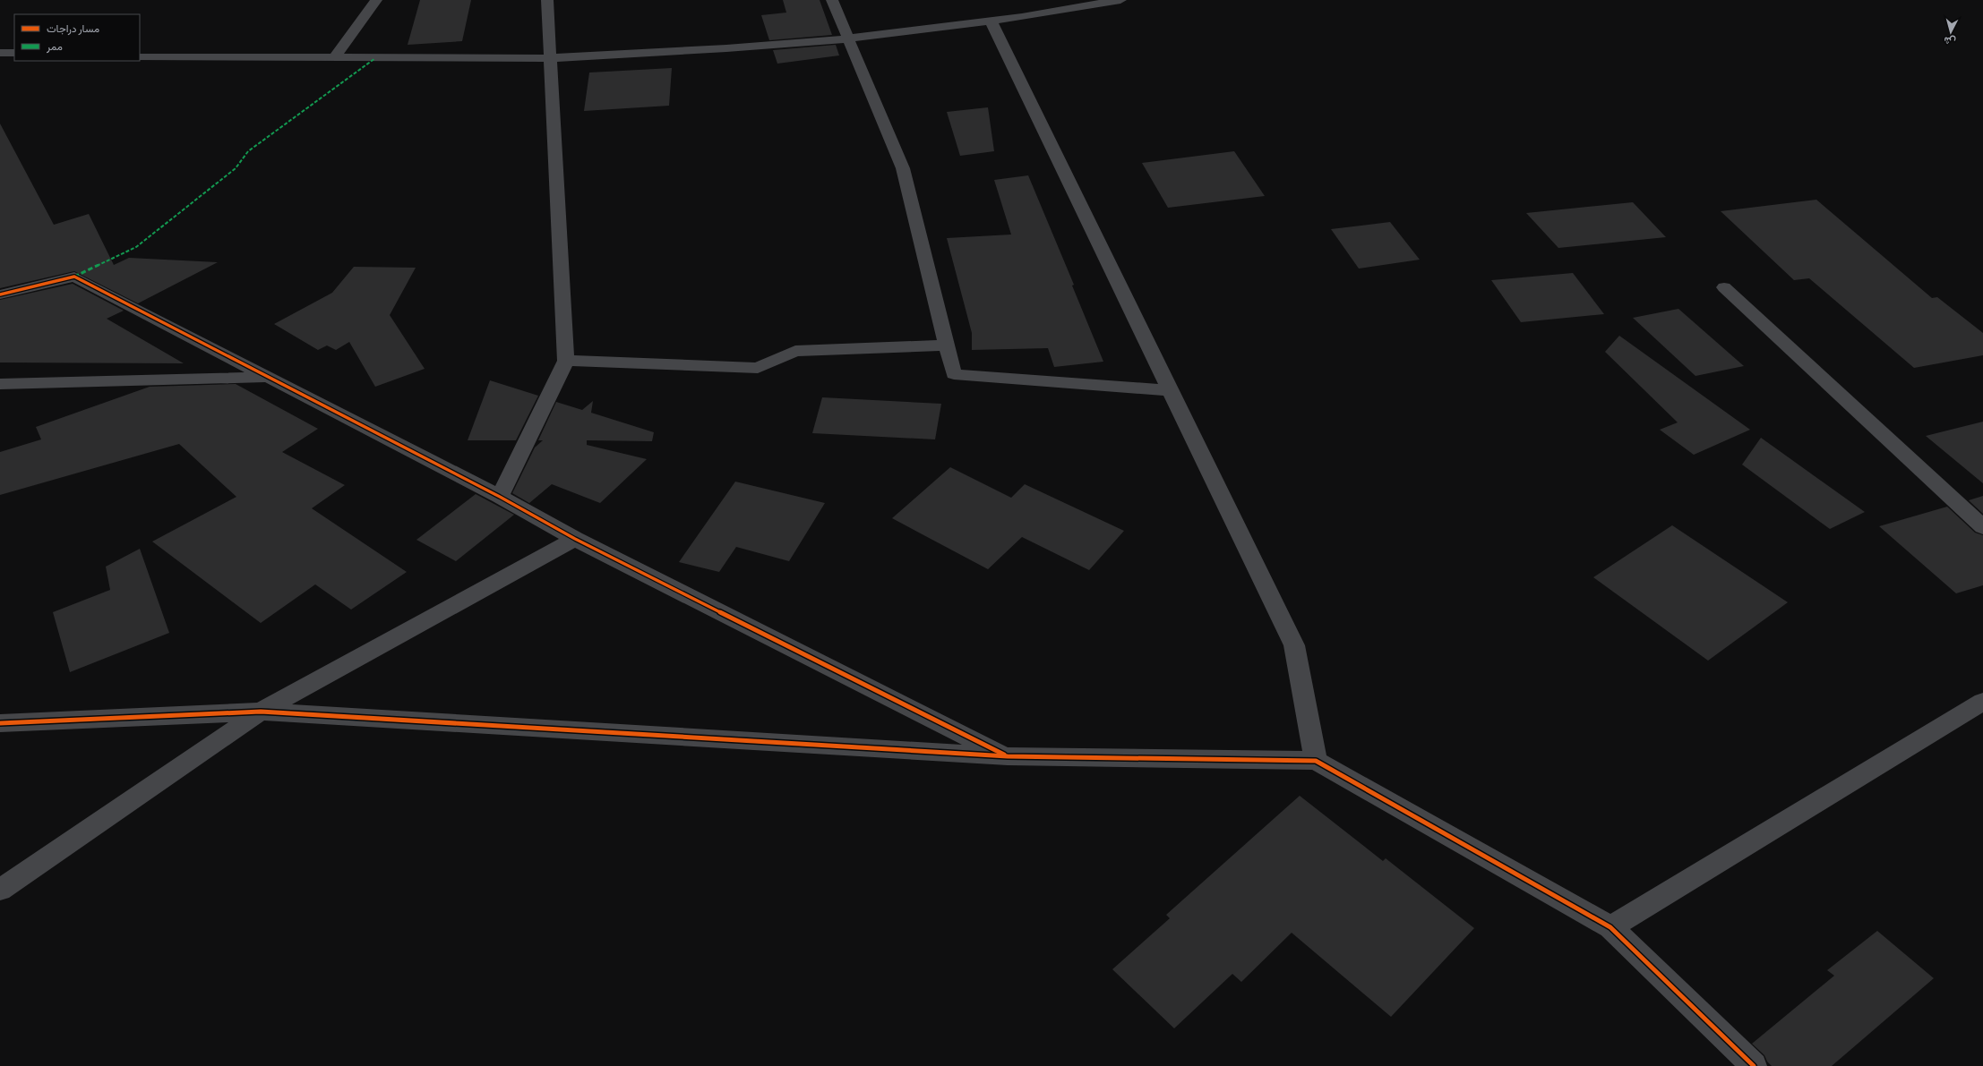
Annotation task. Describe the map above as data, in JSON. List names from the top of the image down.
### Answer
{
  "legend": ["مسار دراجات", "ممر"],
  "north": "bottom"
}
